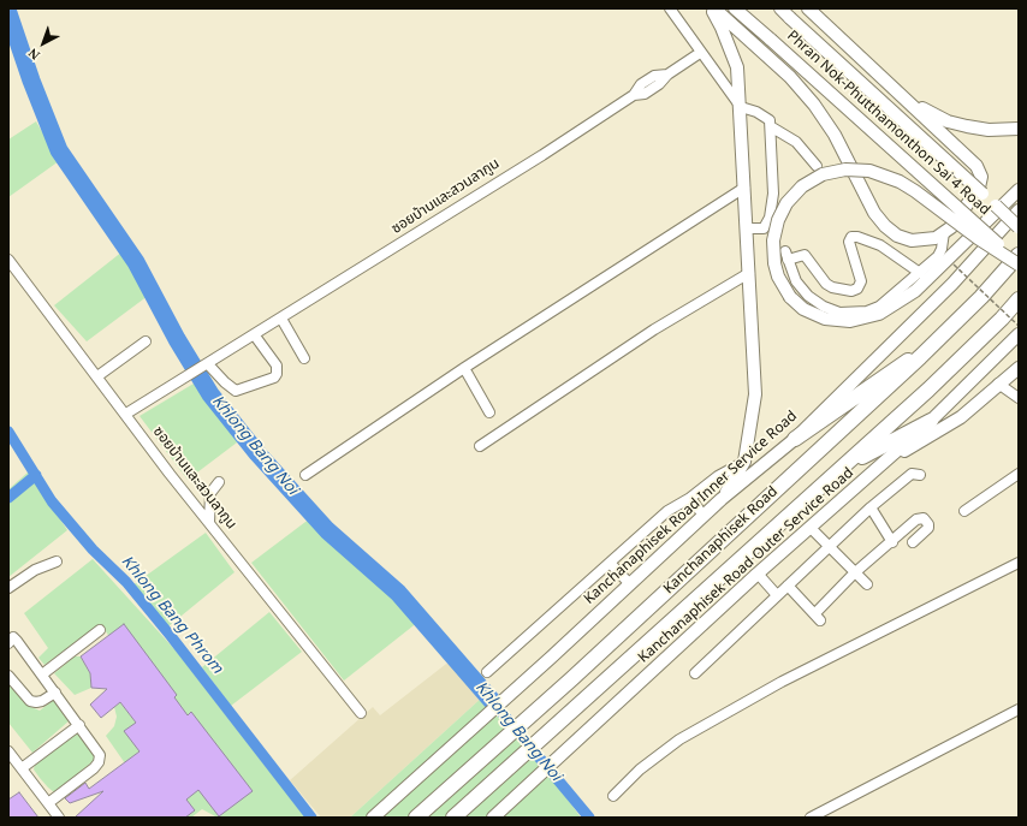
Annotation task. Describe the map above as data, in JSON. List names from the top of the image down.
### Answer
{
  "streets": {
    "highway": ["Kanchanaphisek Road"],
    "main road": ["Phran Nok-Phutthamonthon Sai 4 Road", "Kanchanaphisek Road Inner Service Road", "Kanchanaphisek Road Outer Service Road"],
    "street": ["ซอยบ้านและสวนลากูน"]
  },
  "water": ["Khlong Bang Noi", "Khlong Bang Phrom"],
  "north": "bottom left"
}
